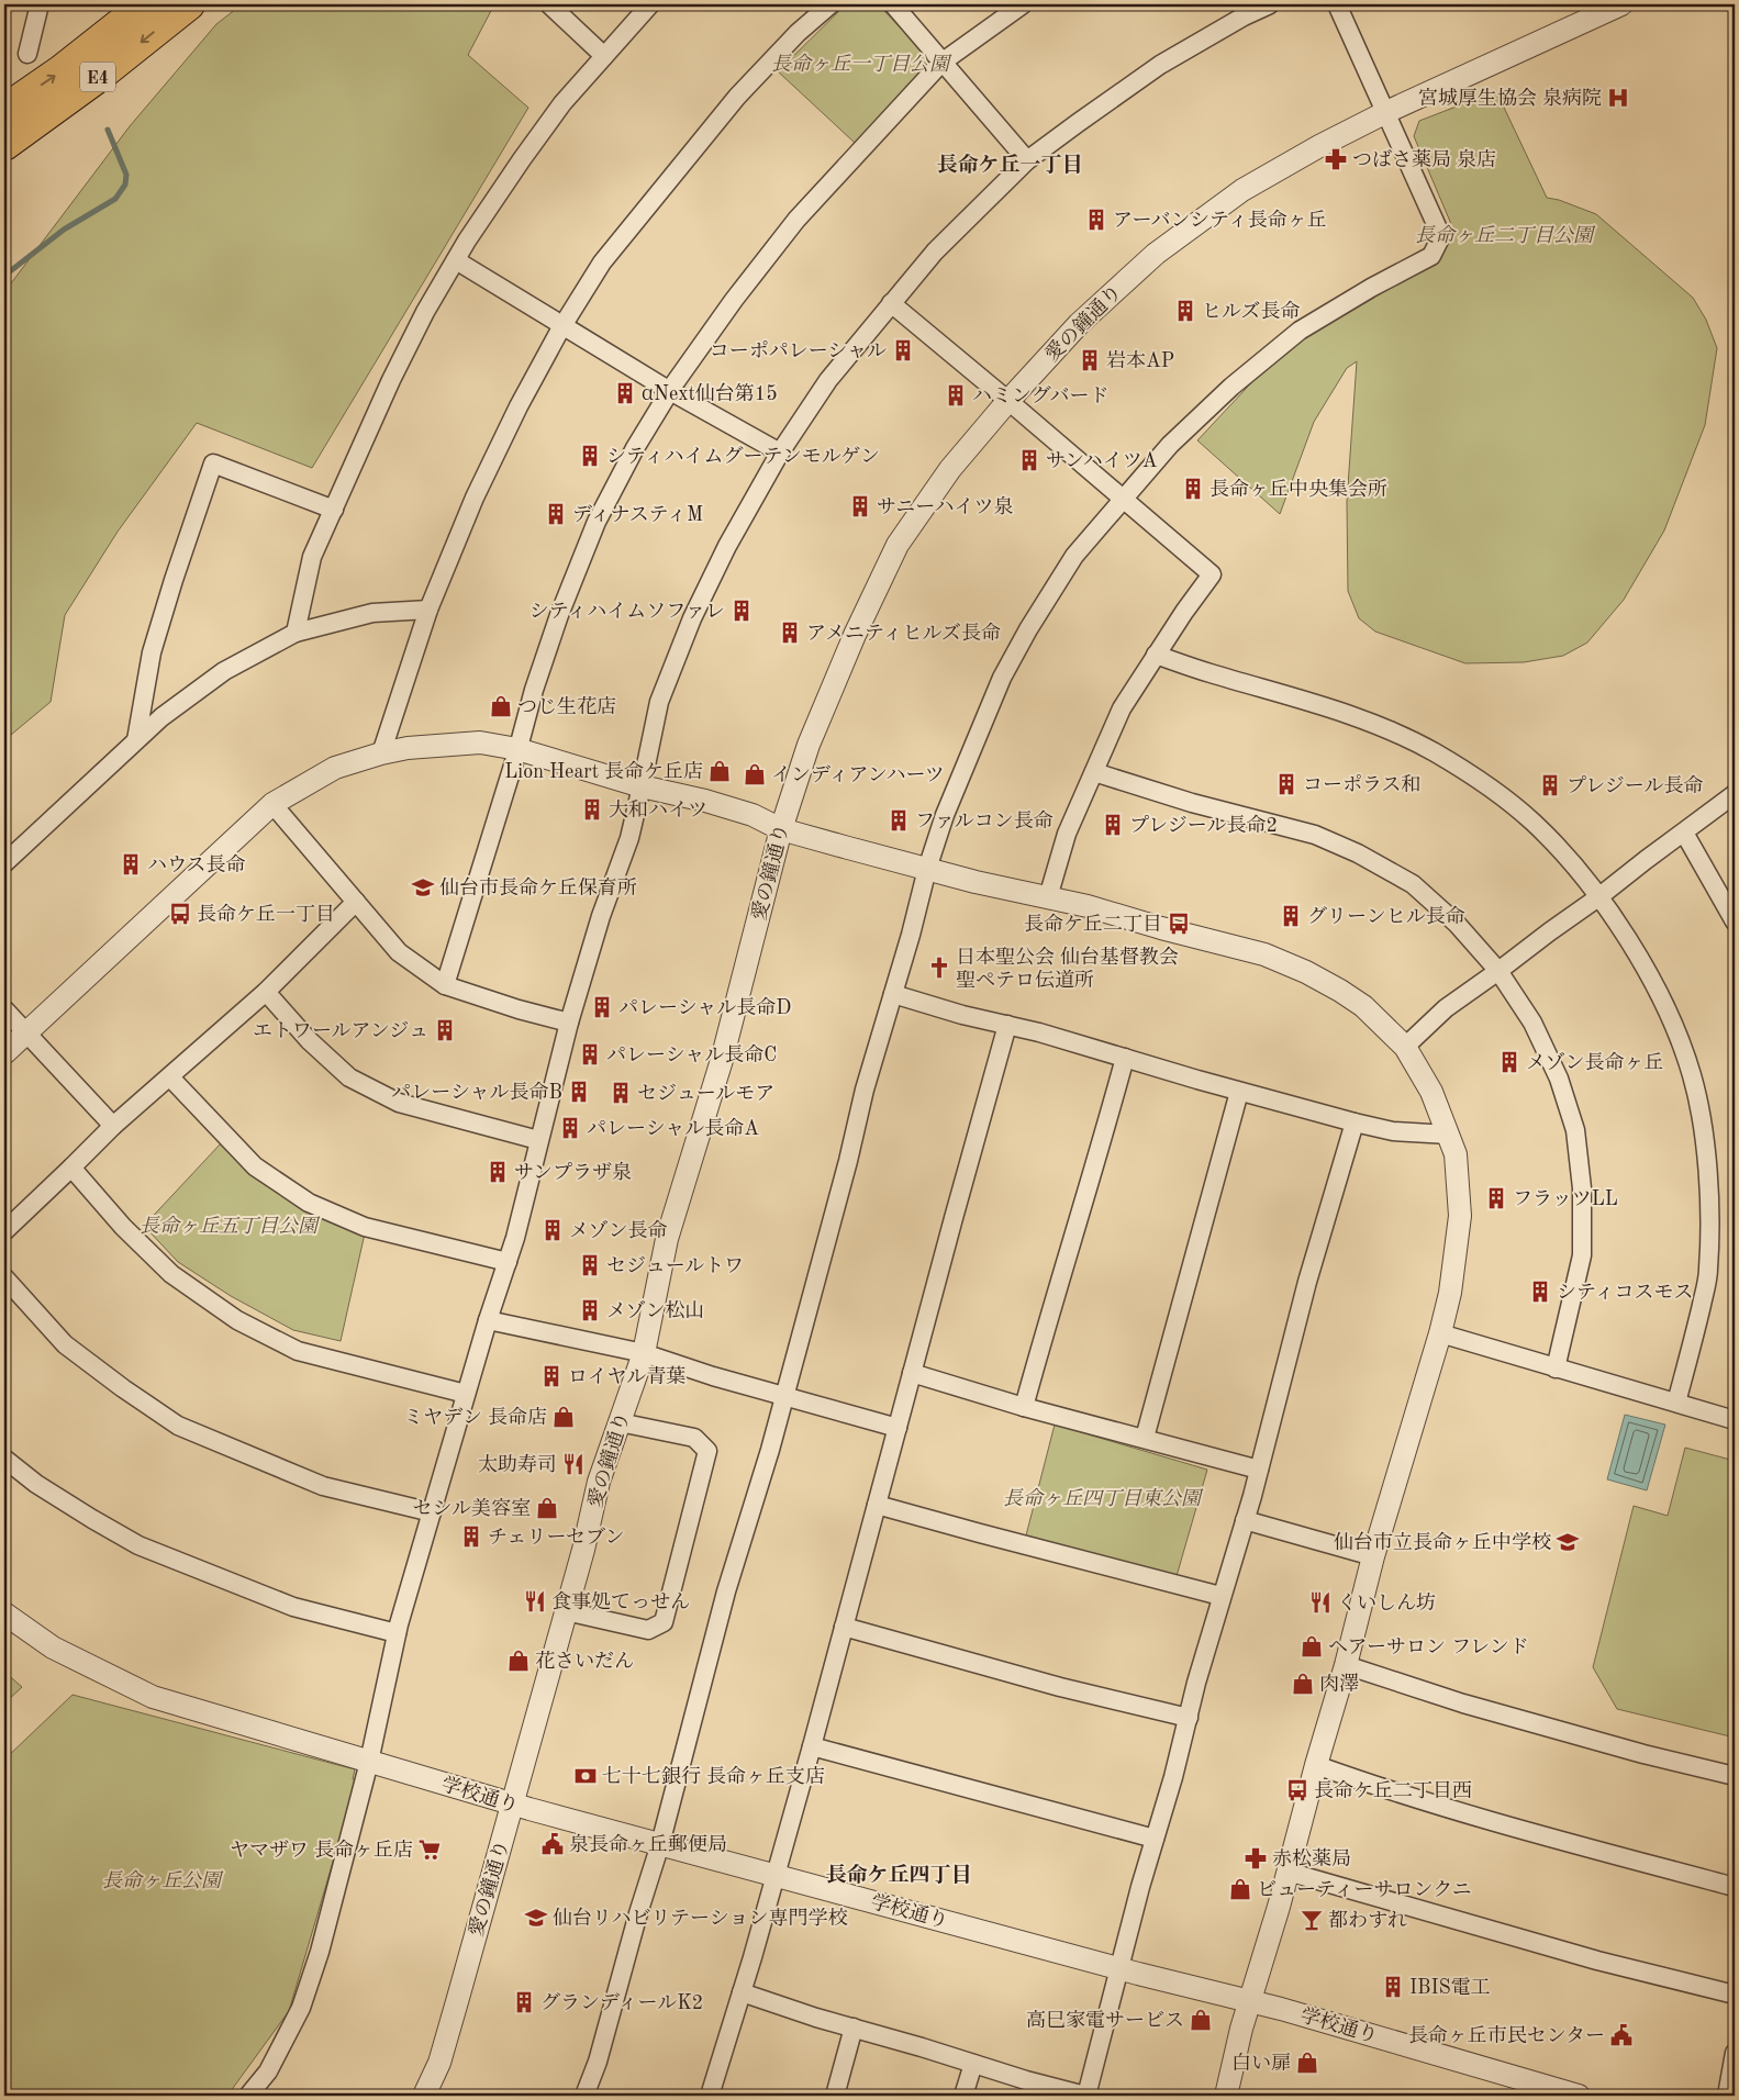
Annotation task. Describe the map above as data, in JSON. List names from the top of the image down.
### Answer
{
  "streets": {
    "highway": ["E4"],
    "street": ["愛の鐘通り", "学校通り"]
  },
  "crossings": [
    ["愛の鐘通り", "学校通り"]
  ],
  "districts": ["長命ケ丘一丁目", "長命ケ丘四丁目"],
  "parks": [
    "長命ヶ丘一丁目公園",
    "長命ヶ丘二丁目公園",
    "長命ヶ丘五丁目公園",
    "長命ヶ丘四丁目東公園",
    "長命ヶ丘公園"
  ],
  "places": {
    "hospital": ["宮城厚生協会 泉病院"],
    "pharmacy": ["つばさ薬局 泉店", "赤松薬局"],
    "building": [
      "アーバンシティ長命ヶ丘",
      "ヒルズ長命",
      "コーポパレーシャル",
      "岩本AP",
      "αNext仙台第15",
      "ハミングバード",
      "シティハイムグーテンモルゲン",
      "サンハイツA",
      "長命ヶ丘中央集会所",
      "サニーハイツ泉",
      "ディナスティM",
      "シティハイムソファレ",
      "アメニティヒルズ長命",
      "コーポラス和",
      "プレジール長命",
      "大和ハイツ",
      "ファルコン長命",
      "プレジール長命2",
      "ハウス長命",
      "グリーンヒル長命",
      "パレーシャル長命D",
      "エトワールアンジュ",
      "パレーシャル長命C",
      "メゾン長命ヶ丘",
      "パレーシャル長命B",
      "セジュールモア",
      "パレーシャル長命A",
      "サンプラザ泉",
      "フラッツLL",
      "メゾン長命",
      "セジュールトワ",
      "シティコスモス",
      "メゾン松山",
      "ロイヤル青葉",
      "チェリーセブン",
      "IBIS電工",
      "グランディールK2"
    ],
    "shop": [
      "つじ生花店",
      "Lion Heart 長命ケ丘店",
      "インディアンハーツ",
      "ミヤデン 長命店",
      "セシル美容室",
      "ヘアーサロン フレンド",
      "花さいだん",
      "肉澤",
      "ビューティーサロンクニ",
      "高巳家電サービス",
      "白い扉"
    ],
    "school or university": ["仙台市長命ケ丘保育所", "仙台市立長命ヶ丘中学校", "仙台リハビリテーション専門学校"],
    "bus stop": ["長命ケ丘一丁目", "長命ケ丘二丁目", "長命ケ丘二丁目西"],
    "church": ["日本聖公会 仙台基督教会 聖ペテロ伝道所"],
    "restaurant": ["太助寿司", "食事処てっせん", "くいしん坊"],
    "bank": ["七十七銀行 長命ヶ丘支店"],
    "public building": ["泉長命ヶ丘郵便局", "長命ヶ丘市民センター"],
    "supermarket": ["ヤマザワ 長命ヶ丘店"],
    "bar": ["都わすれ"]
  }
}
